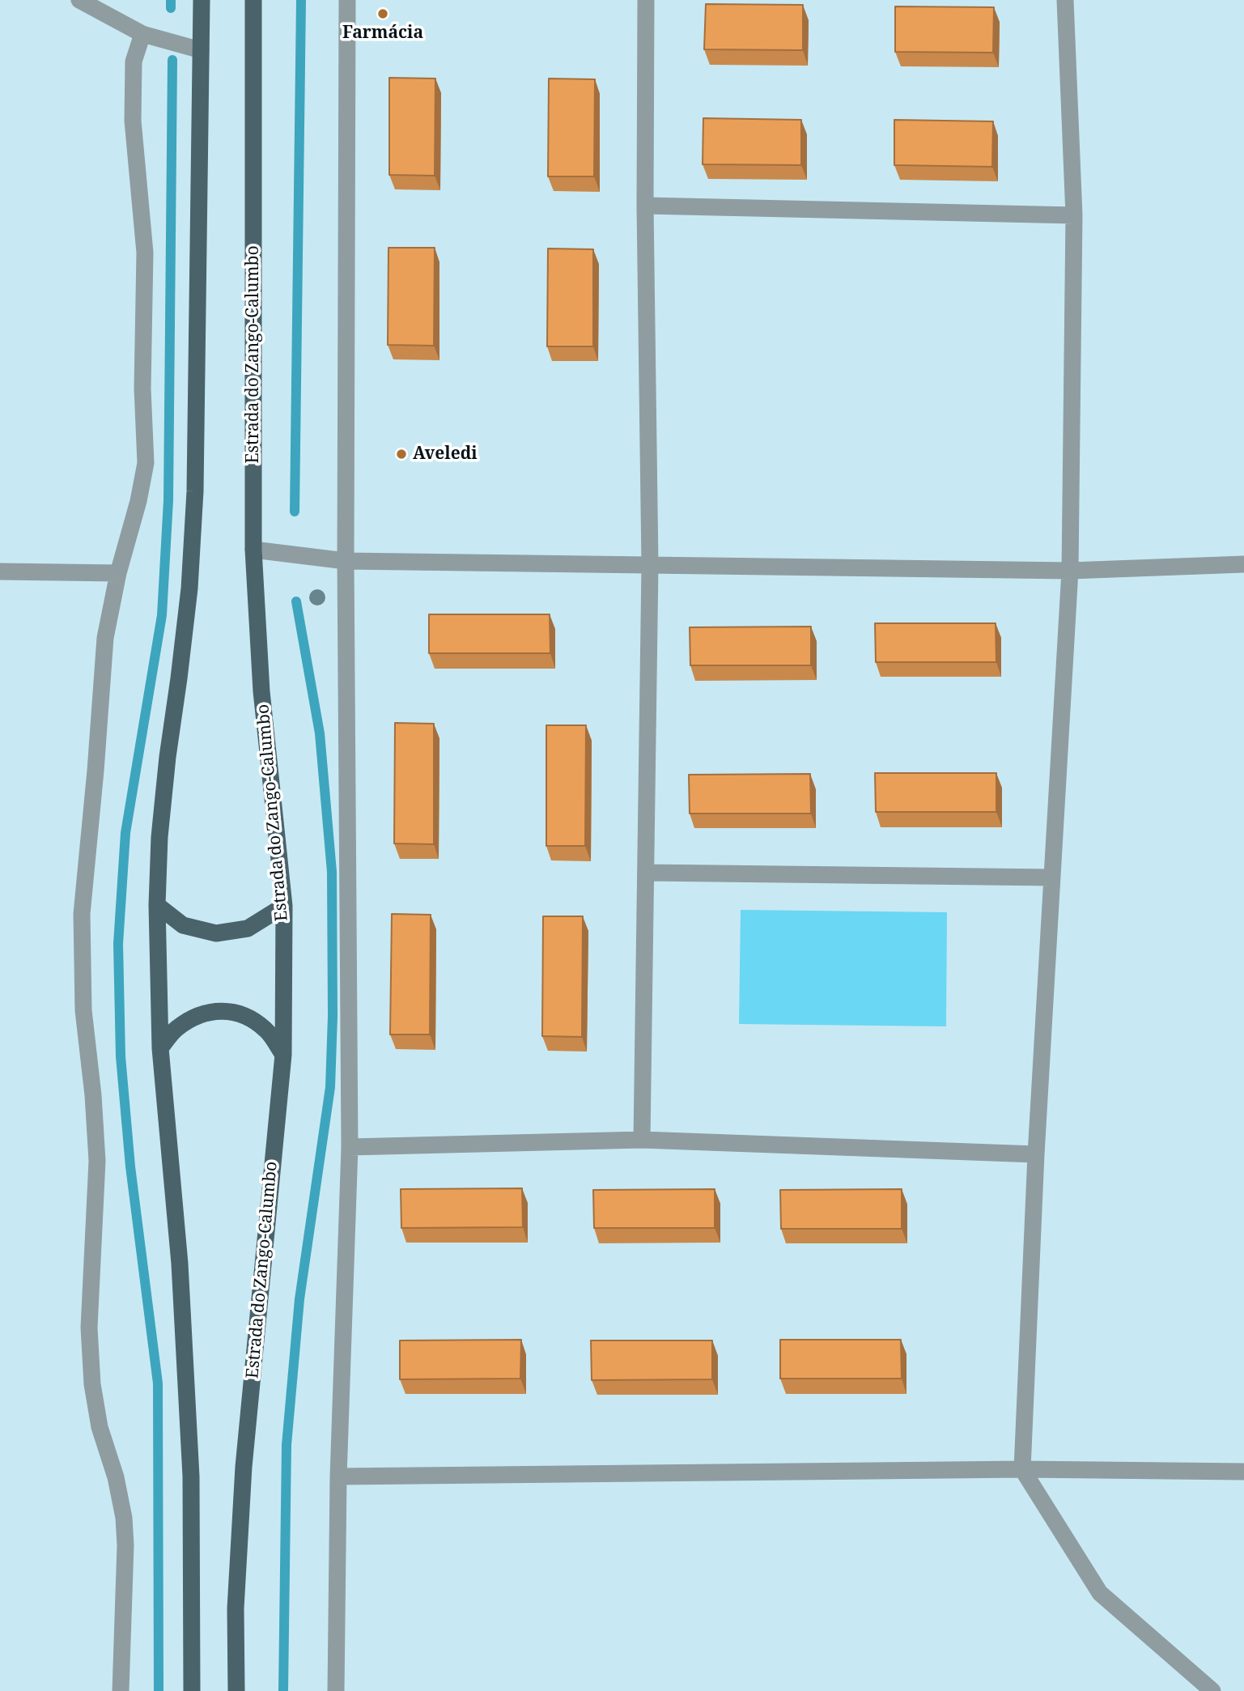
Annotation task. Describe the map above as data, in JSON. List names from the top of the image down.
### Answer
{
  "streets": {
    "main road": ["Estrada do Zango-Calumbo"]
  },
  "places": ["Farmácia", "Aveledi"]
}
